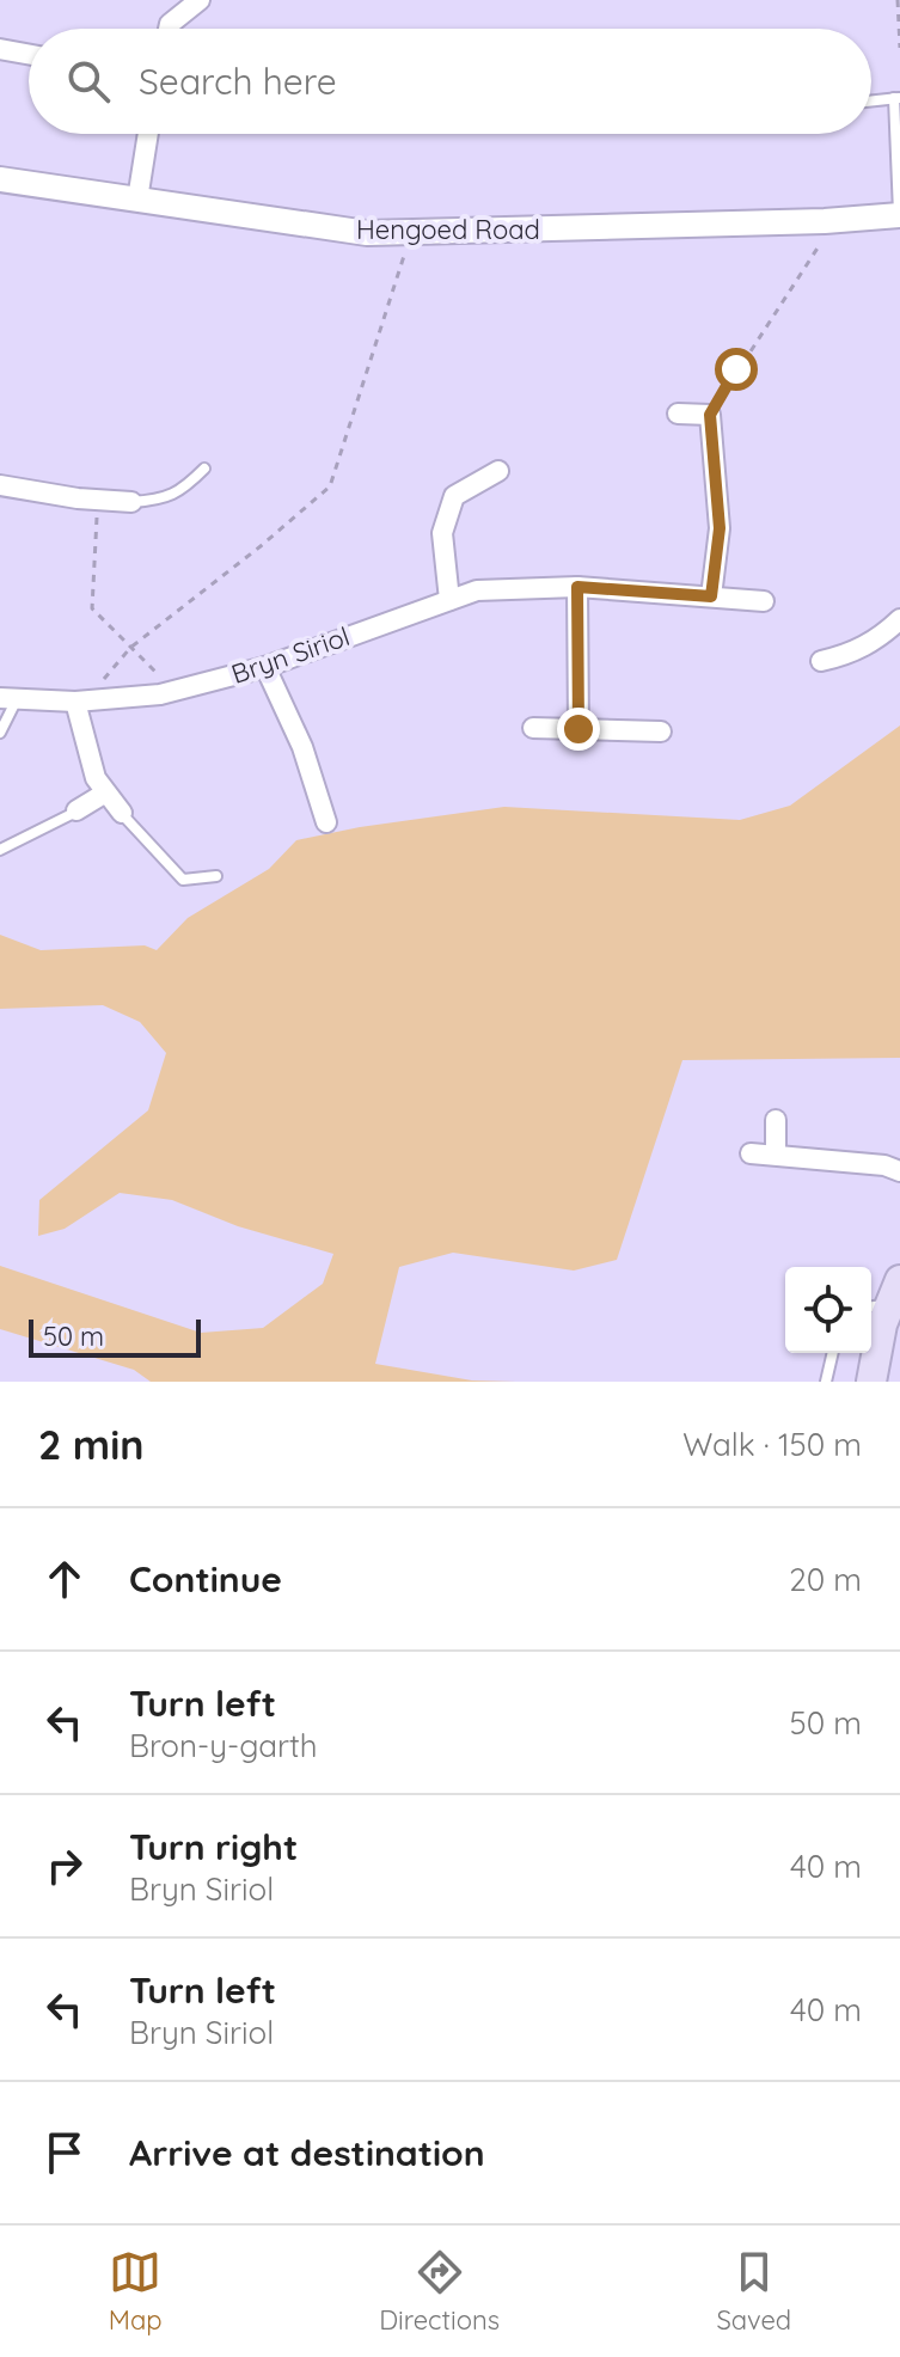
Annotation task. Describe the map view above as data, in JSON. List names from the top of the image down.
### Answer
{
  "streets": {
    "street": ["Hengoed Road", "Bryn Siriol"]
  },
  "scale_bar": "50 m",
  "page": {
    "search": "Search here",
    "scale": "50 m",
    "heading": ["2 min", "Walk · 150 m"],
    "list": [
      ["Continue", "20 m"],
      ["Turn left", "Bron-y-garth", "50 m"],
      ["Turn right", "Bryn Siriol", "40 m"],
      ["Turn left", "Bryn Siriol", "40 m"],
      "Arrive at destination"
    ],
    "nav": ["Map", "Directions", "Saved"]
  }
}
